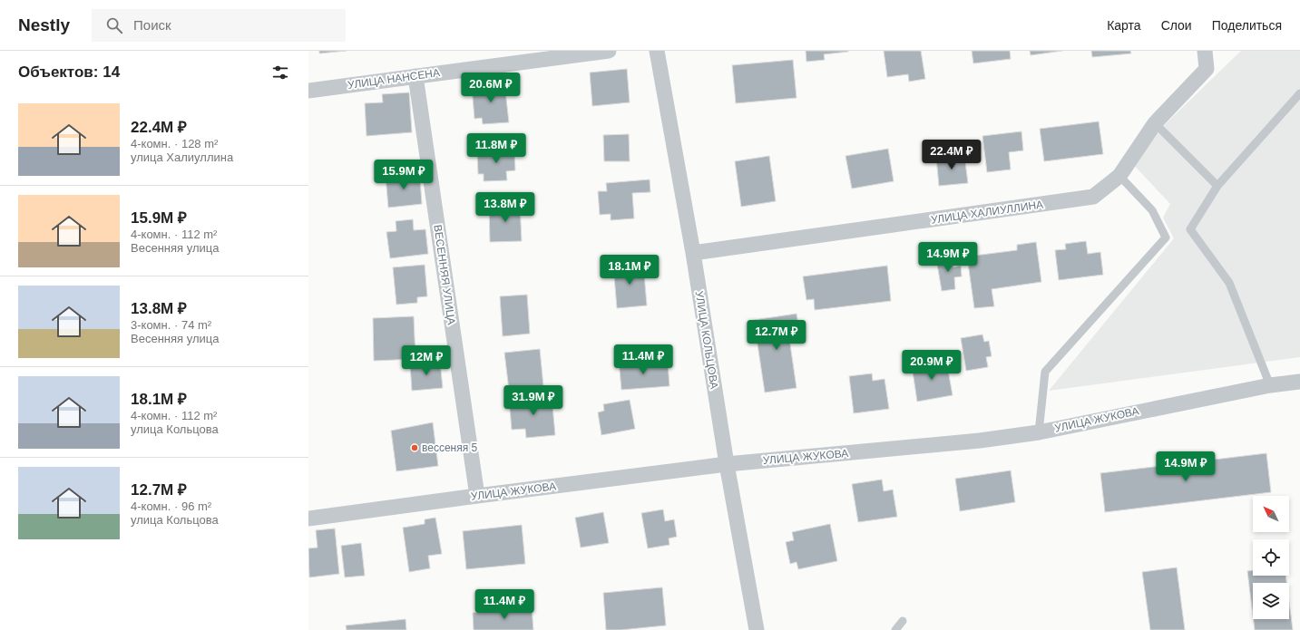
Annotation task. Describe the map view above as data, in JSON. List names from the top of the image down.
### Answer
{
  "streets": {
    "street": [
      "УЛИЦА НАНСЕНА",
      "УЛИЦА ХАЛИУЛЛИНА",
      "ВЕСЕННЯЯ УЛИЦА",
      "УЛИЦА КОЛЬЦОВА",
      "УЛИЦА ЖУКОВА"
    ]
  },
  "crossings": [
    ["УЛИЦА НАНСЕНА", "ВЕСЕННЯЯ УЛИЦА"],
    ["УЛИЦА ХАЛИУЛЛИНА", "УЛИЦА КОЛЬЦОВА"],
    ["ВЕСЕННЯЯ УЛИЦА", "УЛИЦА ЖУКОВА"],
    ["УЛИЦА КОЛЬЦОВА", "УЛИЦА ЖУКОВА"]
  ],
  "places": ["вессеняя 5"],
  "north": "top left",
  "page": {
    "header": "Nestly",
    "search": "Поиск",
    "nav": ["Карта", "Слои", "Поделиться"],
    "heading": "Объектов: 14",
    "price": [
      "20.6M ₽",
      "11.8M ₽",
      "22.4M ₽",
      "15.9M ₽",
      "13.8M ₽",
      "14.9M ₽",
      "18.1M ₽",
      "12.7M ₽",
      "11.4M ₽",
      "12M ₽",
      "20.9M ₽",
      "31.9M ₽",
      "14.9M ₽",
      "11.4M ₽"
    ],
    "list": [
      {
        "name": "22.4M ₽",
        "note": "4-комн. · 128 m² · улица Халиуллина"
      },
      {
        "name": "15.9M ₽",
        "note": "4-комн. · 112 m² · Весенняя улица"
      },
      {
        "name": "13.8M ₽",
        "note": "3-комн. · 74 m² · Весенняя улица"
      },
      {
        "name": "18.1M ₽",
        "note": "4-комн. · 112 m² · улица Кольцова"
      },
      {
        "name": "12.7M ₽",
        "note": "4-комн. · 96 m² · улица Кольцова"
      }
    ]
  }
}
